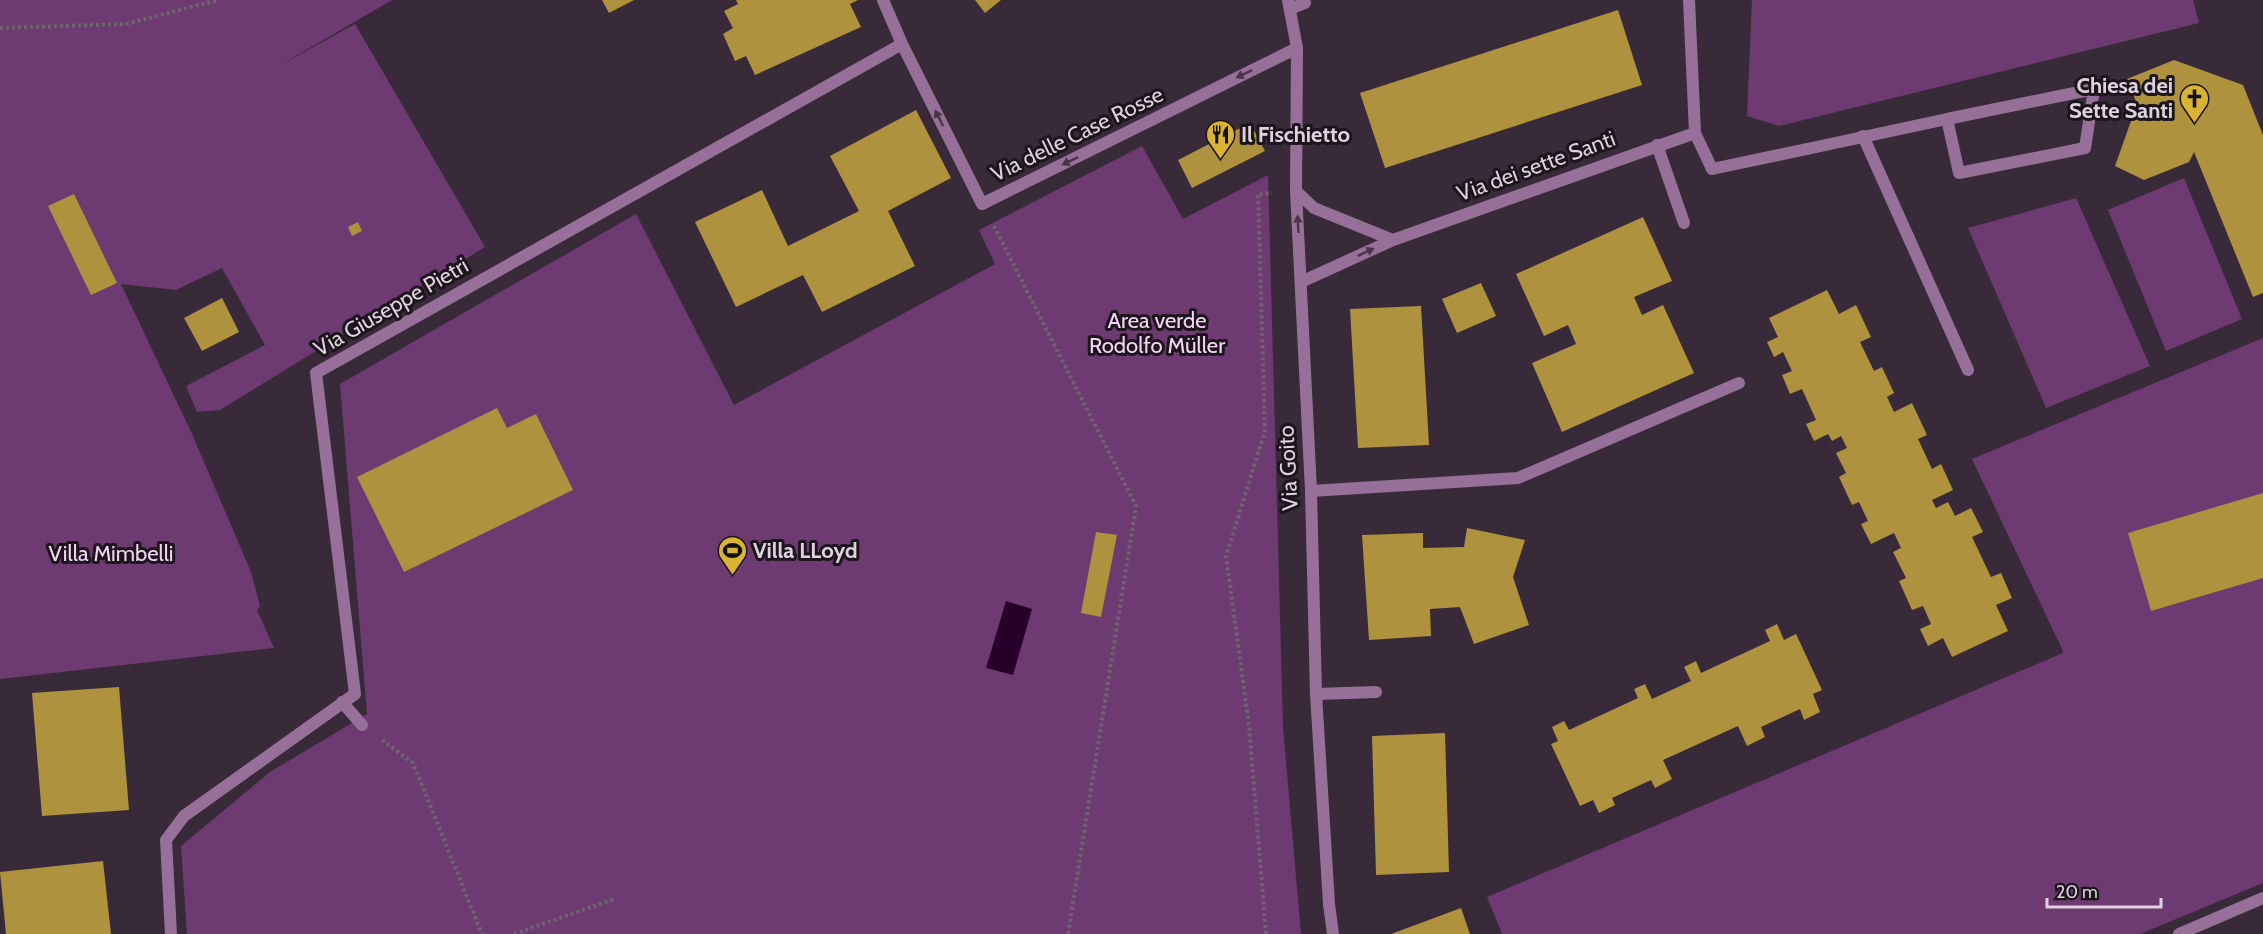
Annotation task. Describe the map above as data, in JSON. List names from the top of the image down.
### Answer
{
  "streets": {
    "street": [
      "Via delle Case Rosse",
      "Via dei sette Santi",
      "Via Giuseppe Pietri",
      "Via Goito"
    ]
  },
  "crossings": [
    ["Via delle Case Rosse", "Via Giuseppe Pietri"],
    ["Via delle Case Rosse", "Via Goito"],
    ["Via dei sette Santi", "Via Goito"]
  ],
  "parks": ["Area verde Rodolfo Müller", "Villa Mimbelli"],
  "places": {
    "church": ["Chiesa dei Sette Santi"],
    "restaurant": ["Il Fischietto"],
    "sports": ["Villa LLoyd"]
  },
  "scale_bar": "20 m"
}
